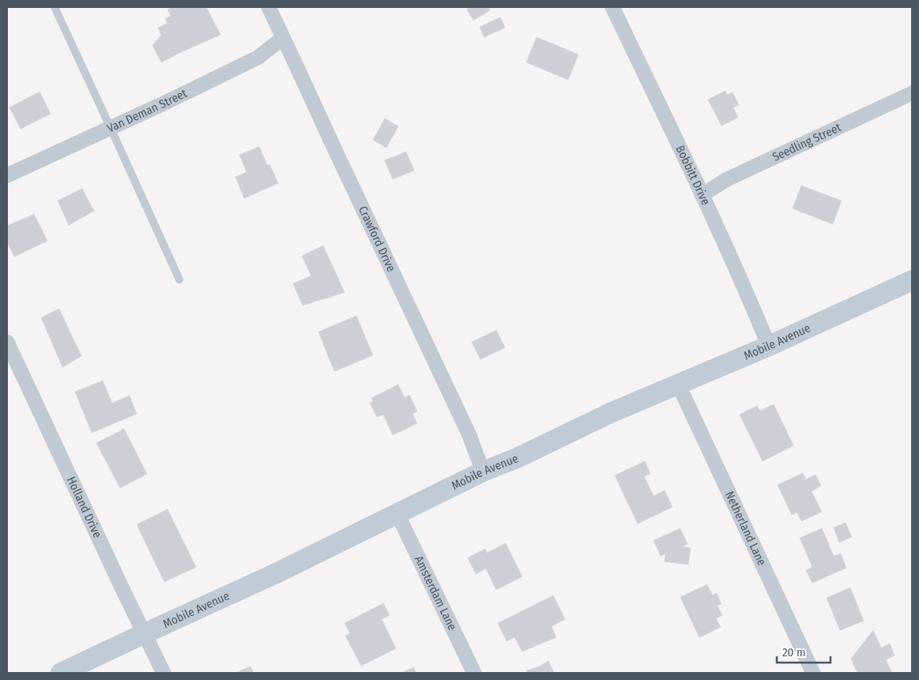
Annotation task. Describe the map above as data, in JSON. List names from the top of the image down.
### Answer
{
  "streets": {
    "street": [
      "Van Deman Street",
      "Seedling Street",
      "Bobbitt Drive",
      "Crawford Drive",
      "Mobile Avenue",
      "Holland Drive",
      "Netherland Lane",
      "Amsterdam Lane"
    ]
  },
  "crossings": [
    ["Van Deman Street", "Crawford Drive"],
    ["Seedling Street", "Bobbitt Drive"],
    ["Bobbitt Drive", "Mobile Avenue"],
    ["Crawford Drive", "Mobile Avenue"],
    ["Mobile Avenue", "Holland Drive"],
    ["Mobile Avenue", "Netherland Lane"],
    ["Mobile Avenue", "Amsterdam Lane"]
  ],
  "scale_bar": "20 m"
}
